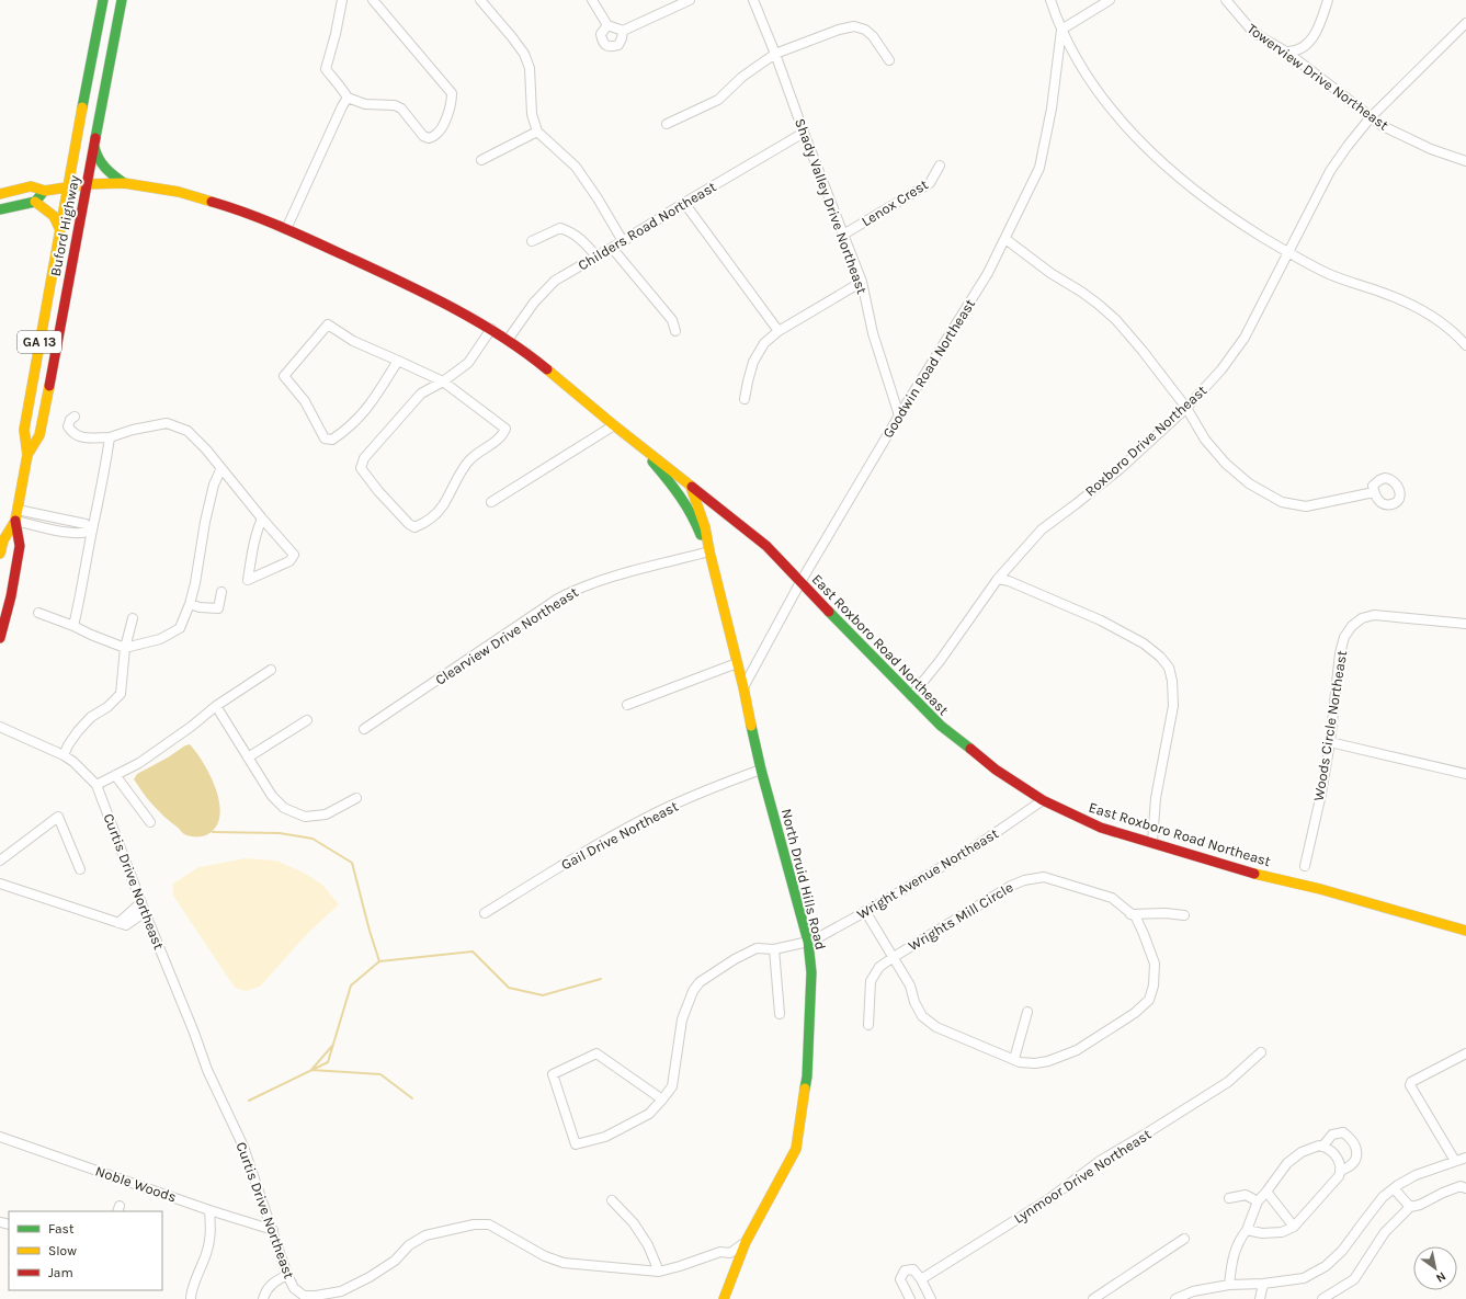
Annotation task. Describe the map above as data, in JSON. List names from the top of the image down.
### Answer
{
  "streets": {
    "main road": [
      "Buford Highway",
      "GA 13",
      "East Roxboro Road Northeast",
      "North Druid Hills Road"
    ],
    "street": [
      "Towerview Drive Northeast",
      "Lenox Crest",
      "Shady Valley Drive Northeast",
      "Childers Road Northeast",
      "Goodwin Road Northeast",
      "Roxboro Drive Northeast",
      "Clearview Drive Northeast",
      "Woods Circle Northeast",
      "Gail Drive Northeast",
      "Wright Avenue Northeast",
      "Curtis Drive Northeast",
      "Wrights Mill Circle",
      "Lynmoor Drive Northeast",
      "Noble Woods"
    ]
  },
  "crossings": [
    ["Towerview Drive Northeast", "Roxboro Drive Northeast"],
    ["Lenox Crest", "Shady Valley Drive Northeast"],
    ["Shady Valley Drive Northeast", "Childers Road Northeast"],
    ["Shady Valley Drive Northeast", "Goodwin Road Northeast"],
    ["Goodwin Road Northeast", "East Roxboro Road Northeast"],
    ["Goodwin Road Northeast", "North Druid Hills Road"],
    ["Roxboro Drive Northeast", "East Roxboro Road Northeast"],
    ["Clearview Drive Northeast", "North Druid Hills Road"],
    ["East Roxboro Road Northeast", "Wright Avenue Northeast"],
    ["East Roxboro Road Northeast", "North Druid Hills Road"],
    ["Gail Drive Northeast", "North Druid Hills Road"],
    ["Wright Avenue Northeast", "North Druid Hills Road"],
    ["Wright Avenue Northeast", "Wrights Mill Circle"],
    ["North Druid Hills Road", "Curtis Drive Northeast"],
    ["Curtis Drive Northeast", "Noble Woods"]
  ],
  "legend": ["Fast", "Slow", "Jam"],
  "north": "bottom right"
}
